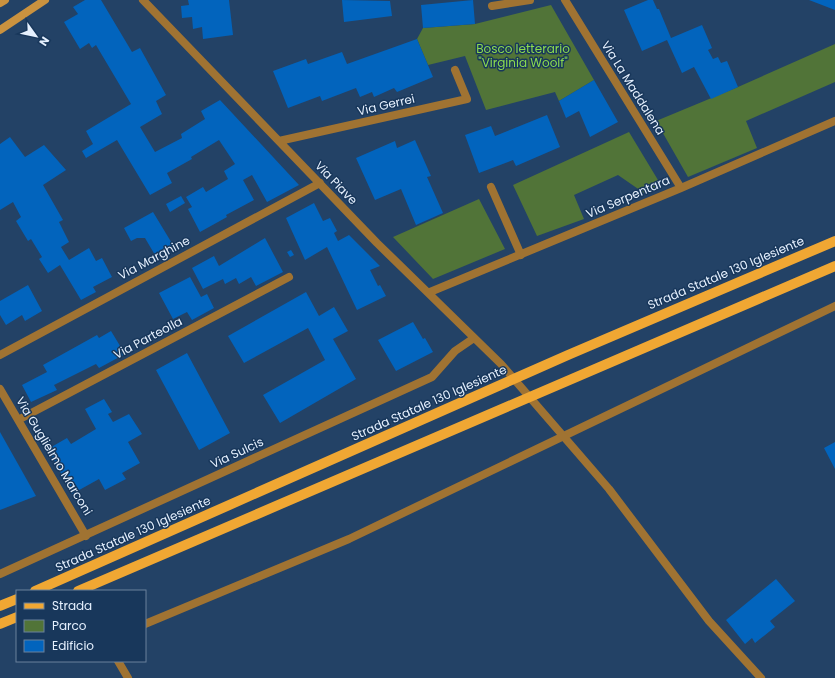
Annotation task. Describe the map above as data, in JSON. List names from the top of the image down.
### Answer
{
  "streets": {
    "main road": ["Strada Statale 130 Iglesiente"],
    "street": [
      "Via La Maddalena",
      "Via Gerrei",
      "Via Piave",
      "Via Serpentara",
      "Via Marghine",
      "Via Parteolla",
      "Via Sulcis",
      "Via Guglielmo Marconi"
    ]
  },
  "crossings": [
    ["Via La Maddalena", "Via Serpentara"],
    ["Via Gerrei", "Via Piave"],
    ["Via Piave", "Via Serpentara"],
    ["Via Piave", "Via Marghine"],
    ["Via Piave", "Strada Statale 130 Iglesiente"],
    ["Via Piave", "Via Sulcis"],
    ["Via Parteolla", "Via Guglielmo Marconi"],
    ["Via Sulcis", "Via Guglielmo Marconi"]
  ],
  "parks": ["Bosco letterario \"Virginia Woolf\""],
  "legend": ["Strada", "Parco", "Edificio"],
  "north": "bottom right"
}
